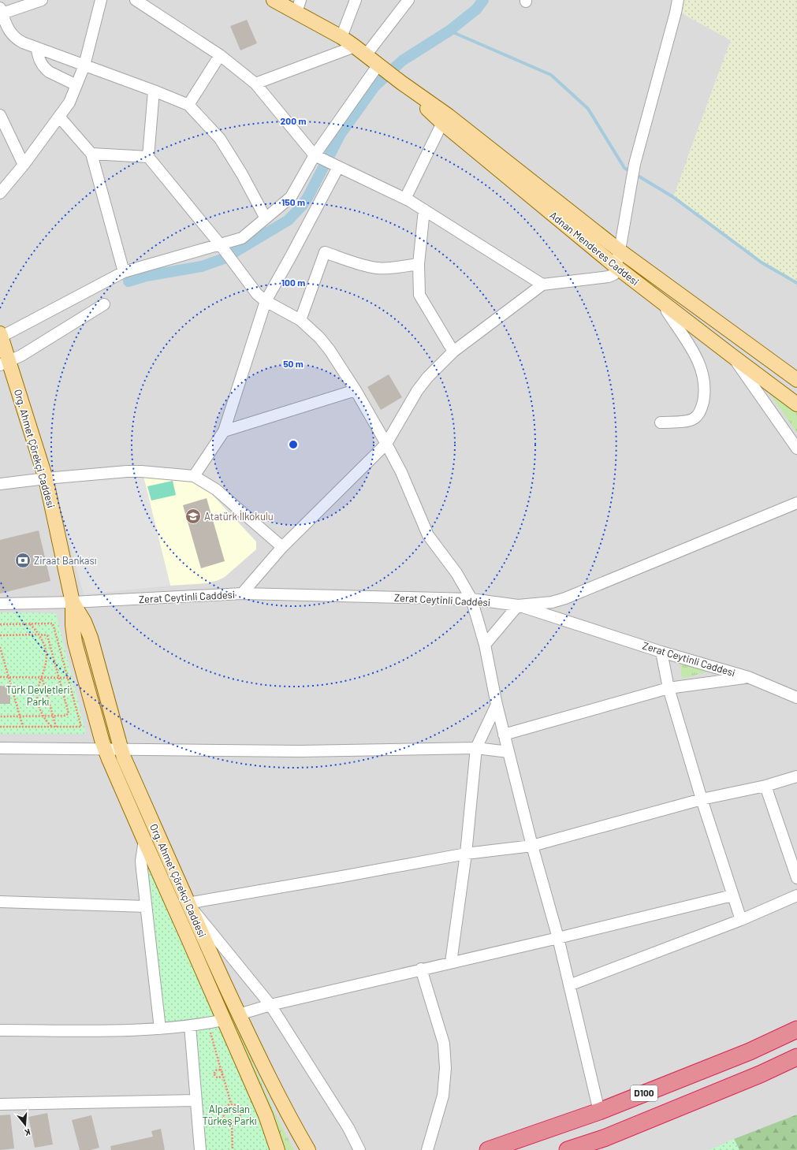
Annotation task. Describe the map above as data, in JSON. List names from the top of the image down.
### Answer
{
  "streets": {
    "highway": ["D100"],
    "main road": ["Adnan Menderes Caddesi", "Org. Ahmet Çörekçi Caddesi"],
    "street": ["Zerat Ceytinli Caddesi"]
  },
  "crossings": [
    ["Org. Ahmet Çörekçi Caddesi", "Zerat Ceytinli Caddesi"]
  ],
  "parks": ["Türk Devletleri Parkı", "Alparslan Türkeş Parkı"],
  "places": {
    "school or university": ["Atatürk İlkokulu"],
    "bank": ["Ziraat Bankası"]
  },
  "north": "bottom",
  "rings": [
    "200 m",
    "150 m",
    "100 m",
    "50 m"
  ]
}
